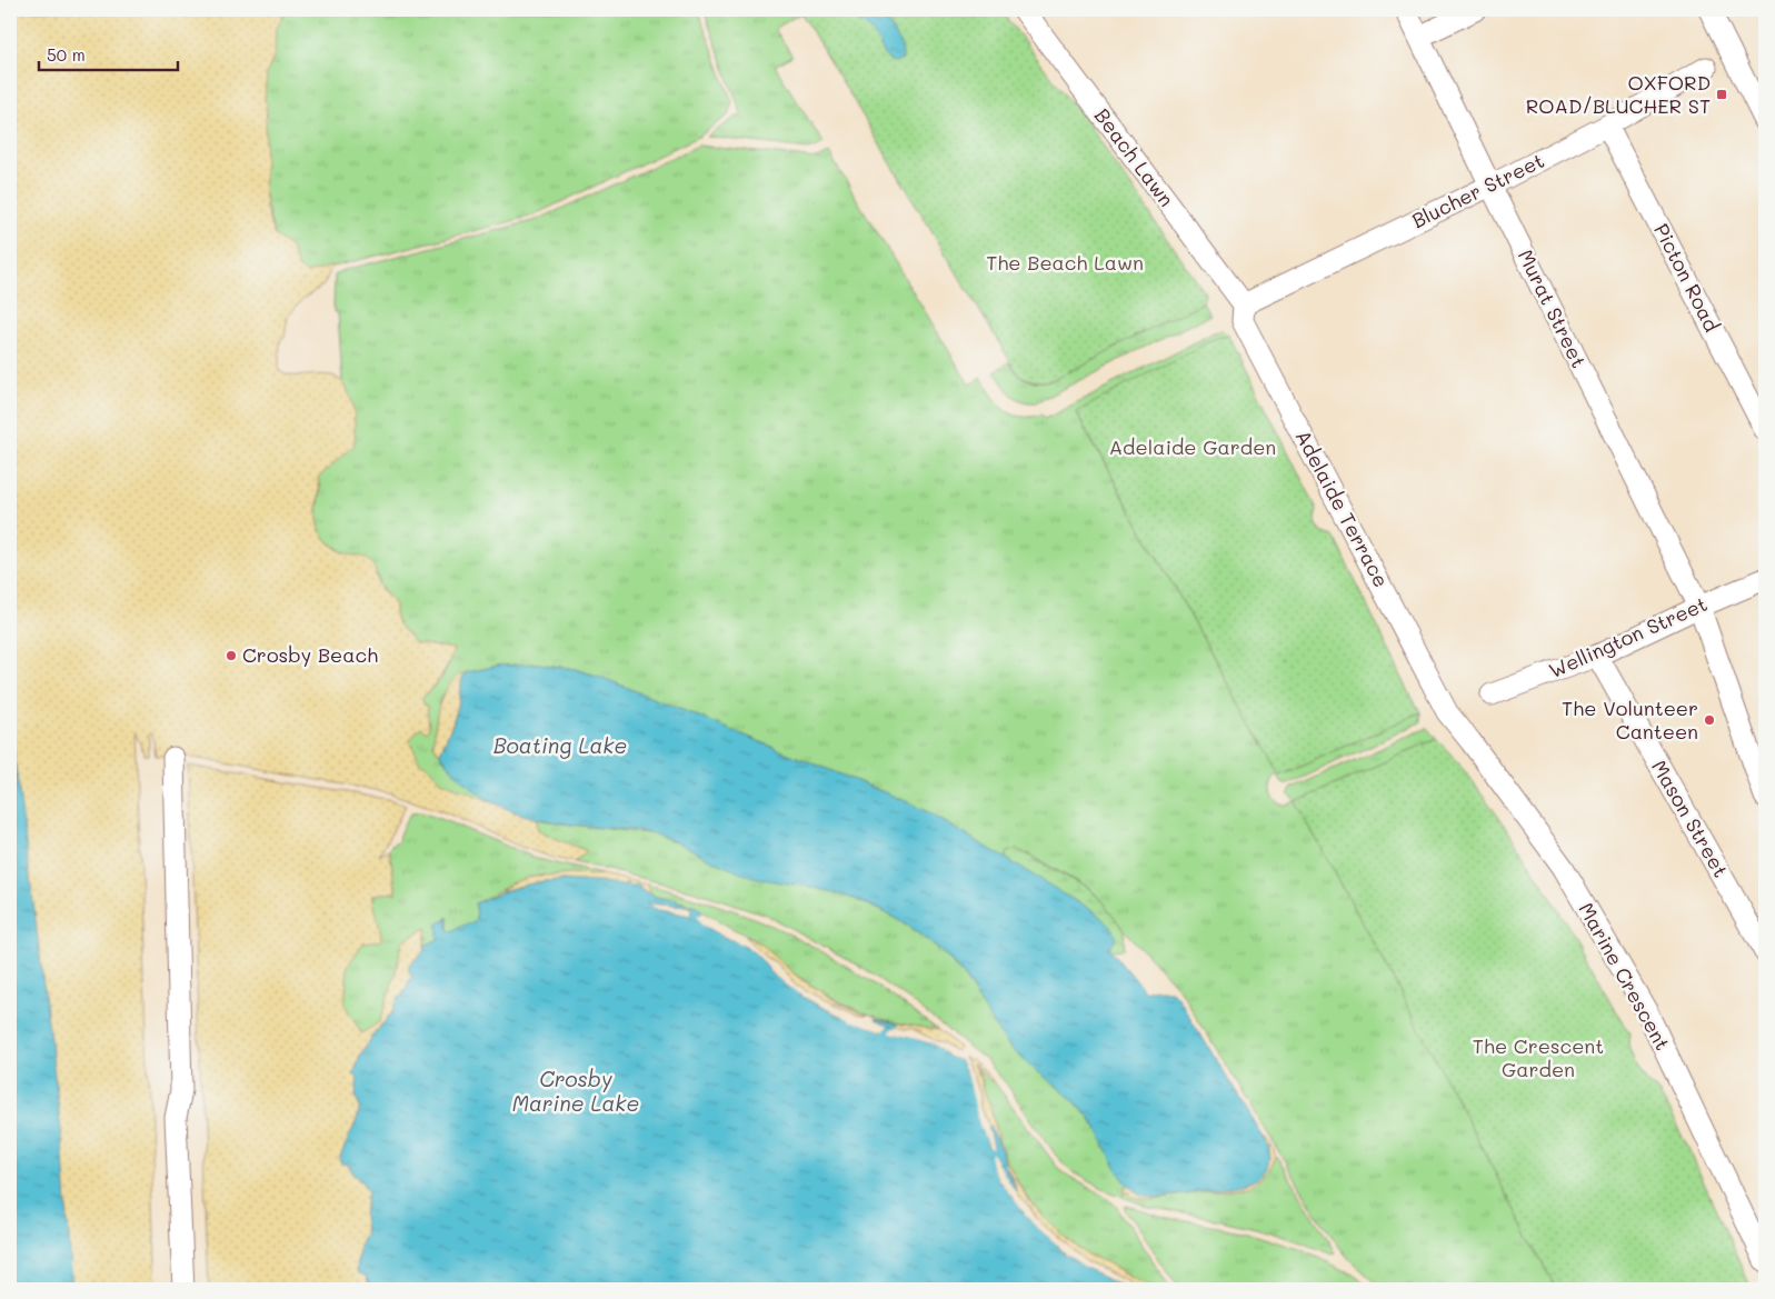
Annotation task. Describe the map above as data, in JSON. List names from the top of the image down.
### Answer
{
  "streets": {
    "street": [
      "Beach Lawn",
      "Blucher Street",
      "Picton Road",
      "Murat Street",
      "Adelaide Terrace",
      "Wellington Street",
      "Mason Street",
      "Marine Crescent"
    ]
  },
  "crossings": [
    ["Beach Lawn", "Blucher Street"],
    ["Beach Lawn", "Adelaide Terrace"],
    ["Blucher Street", "Picton Road"],
    ["Blucher Street", "Murat Street"],
    ["Blucher Street", "Adelaide Terrace"],
    ["Murat Street", "Wellington Street"],
    ["Adelaide Terrace", "Marine Crescent"],
    ["Wellington Street", "Mason Street"]
  ],
  "water": ["Boating Lake", "Crosby Marine Lake"],
  "parks": ["The Beach Lawn", "Adelaide Garden", "The Crescent Garden"],
  "places": {
    "transit": ["OXFORD ROAD/BLUCHER ST"],
    "other": ["Crosby Beach", "The Volunteer Canteen"]
  },
  "scale_bar": "50 m"
}
